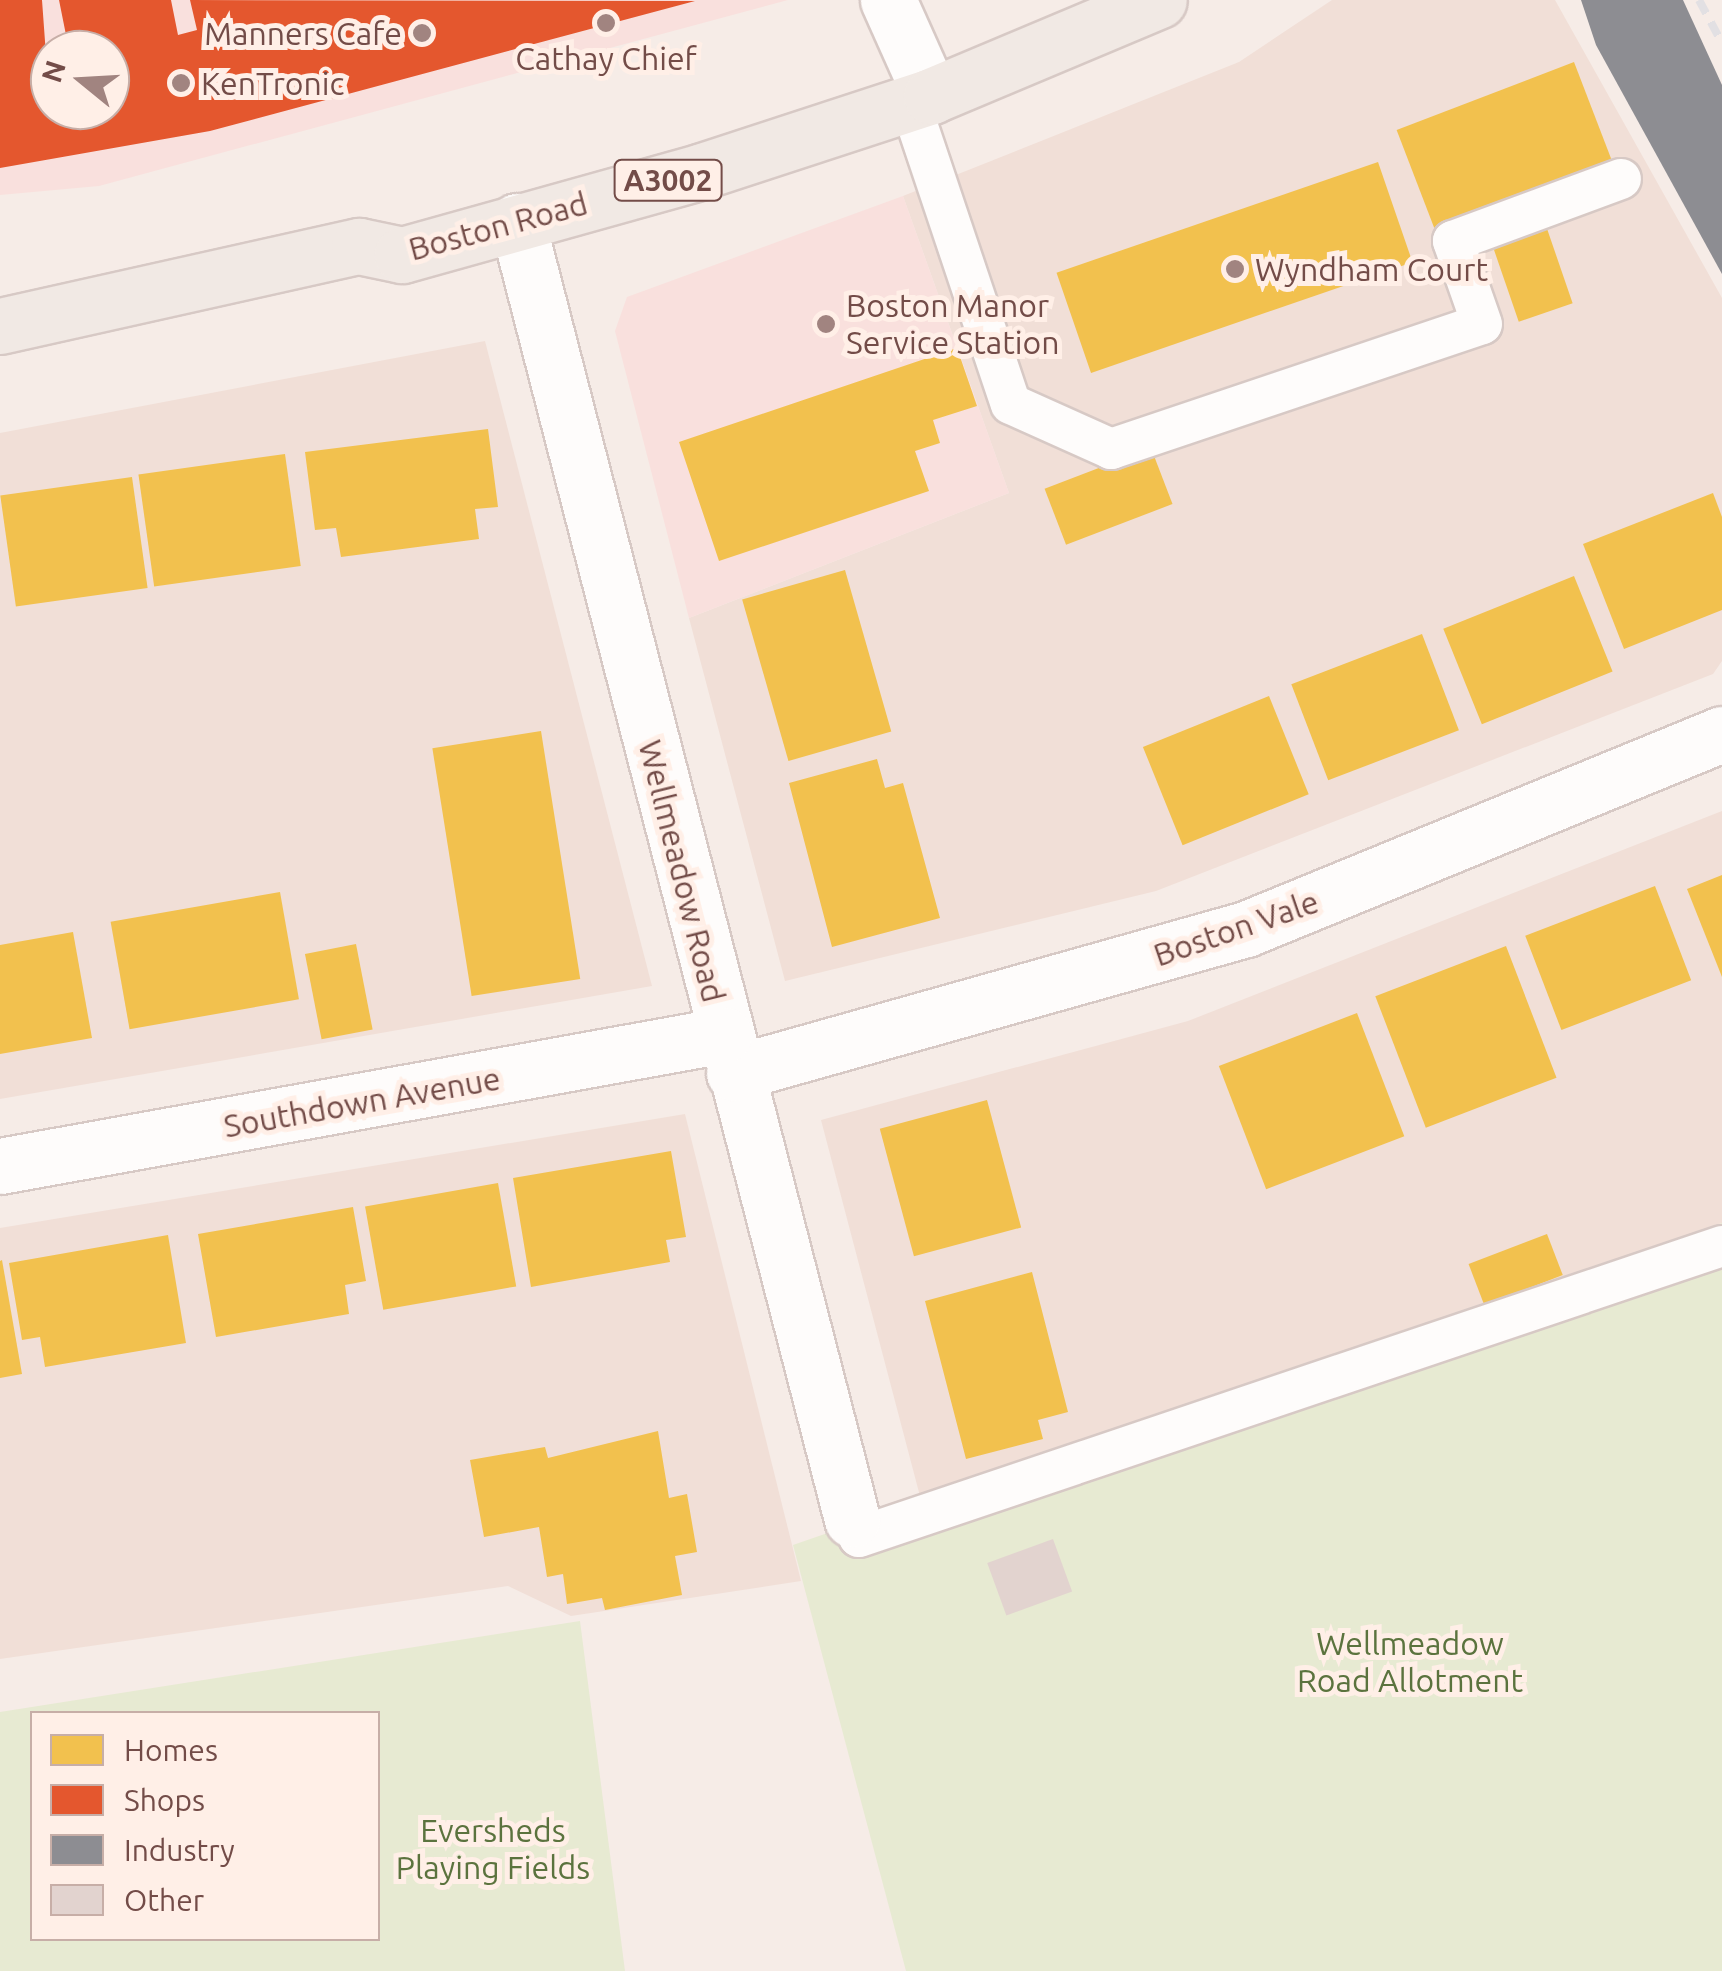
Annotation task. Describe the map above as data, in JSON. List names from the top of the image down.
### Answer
{
  "streets": {
    "main road": ["A3002", "Boston Road"],
    "street": ["Wellmeadow Road", "Boston Vale", "Southdown Avenue"]
  },
  "crossings": [
    ["A3002", "Boston Road"],
    ["Boston Road", "Wellmeadow Road"],
    ["Wellmeadow Road", "Boston Vale"],
    ["Wellmeadow Road", "Southdown Avenue"],
    ["Boston Vale", "Southdown Avenue"]
  ],
  "parks": ["Wellmeadow Road Allotment", "Eversheds Playing Fields"],
  "places": [
    "Cathay Chief",
    "Manners Cafe",
    "KenTronic",
    "Wyndham Court",
    "Boston Manor Service Station"
  ],
  "legend": [
    "Homes",
    "Shops",
    "Industry",
    "Other"
  ],
  "north": "left"
}
